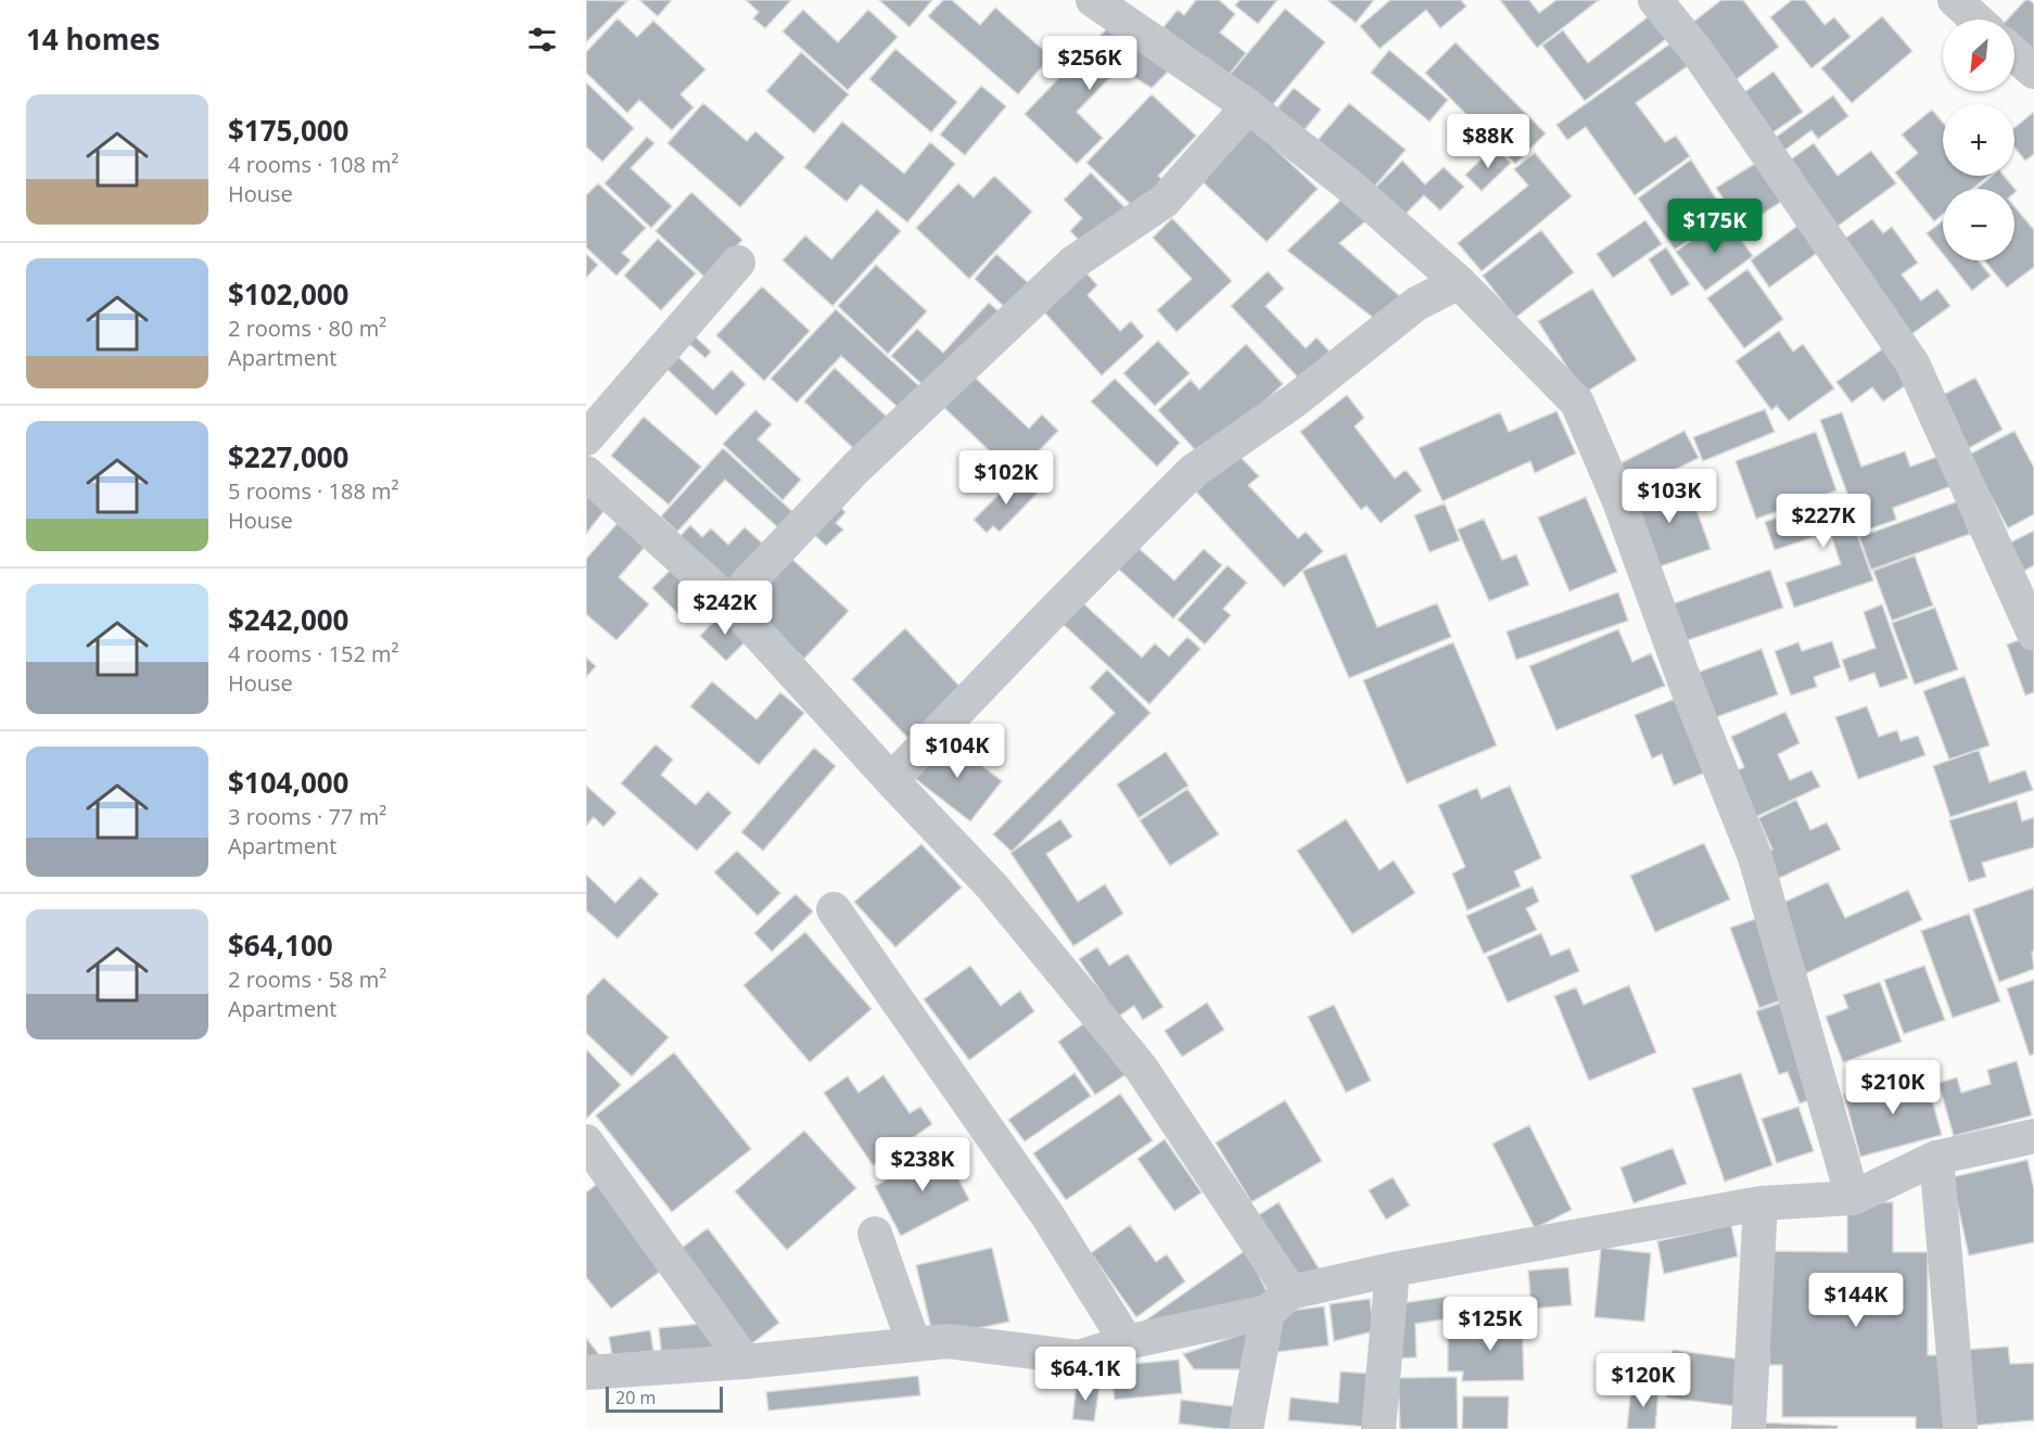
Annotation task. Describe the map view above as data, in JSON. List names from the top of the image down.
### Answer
{
  "scale_bar": "20 m",
  "north": "bottom left",
  "page": {
    "heading": "14 homes",
    "map_buttons": ["+", "−"],
    "price": [
      "$256K",
      "$88K",
      "$175K",
      "$102K",
      "$103K",
      "$227K",
      "$242K",
      "$104K",
      "$210K",
      "$238K",
      "$144K",
      "$125K",
      "$64.1K",
      "$120K"
    ],
    "list": [
      {
        "name": "$175,000",
        "note": "4 rooms · 108 m² · House"
      },
      {
        "name": "$102,000",
        "note": "2 rooms · 80 m² · Apartment"
      },
      {
        "name": "$227,000",
        "note": "5 rooms · 188 m² · House"
      },
      {
        "name": "$242,000",
        "note": "4 rooms · 152 m² · House"
      },
      {
        "name": "$104,000",
        "note": "3 rooms · 77 m² · Apartment"
      },
      {
        "name": "$64,100",
        "note": "2 rooms · 58 m² · Apartment"
      }
    ],
    "scale": "20 m"
  }
}
